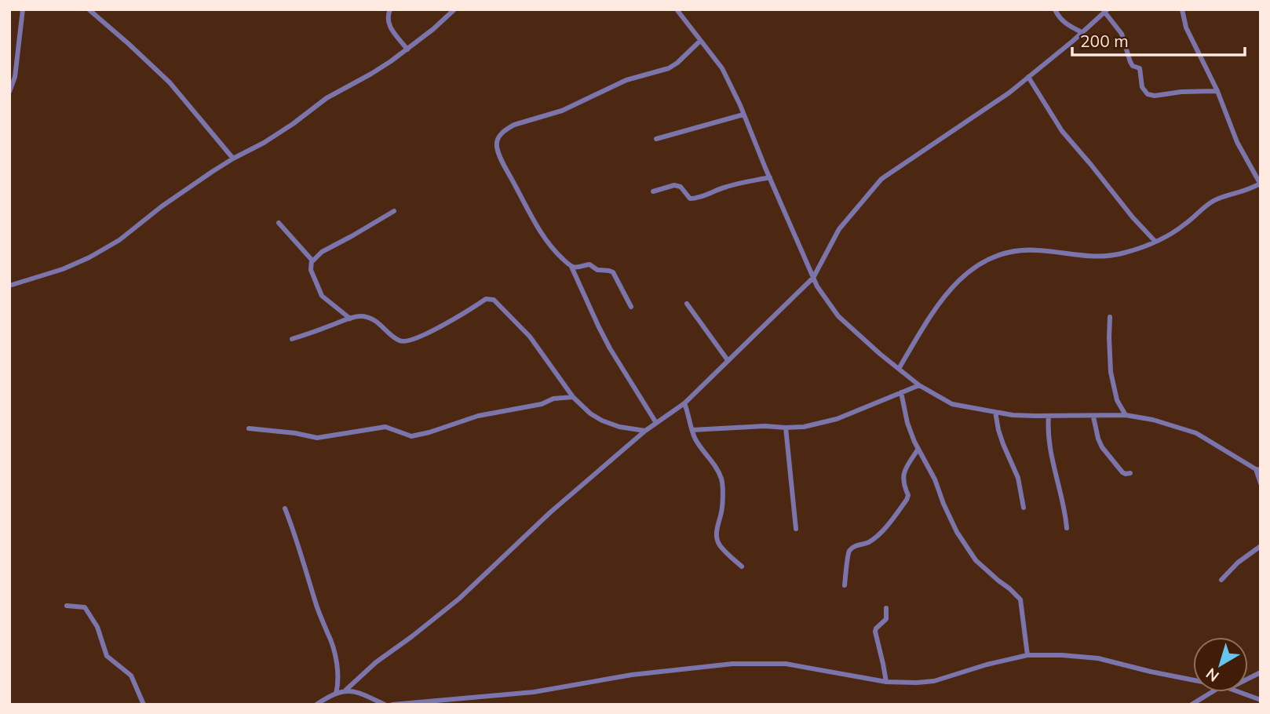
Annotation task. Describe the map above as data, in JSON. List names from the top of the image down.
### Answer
{
  "scale_bar": "200 m",
  "north": "bottom left"
}
